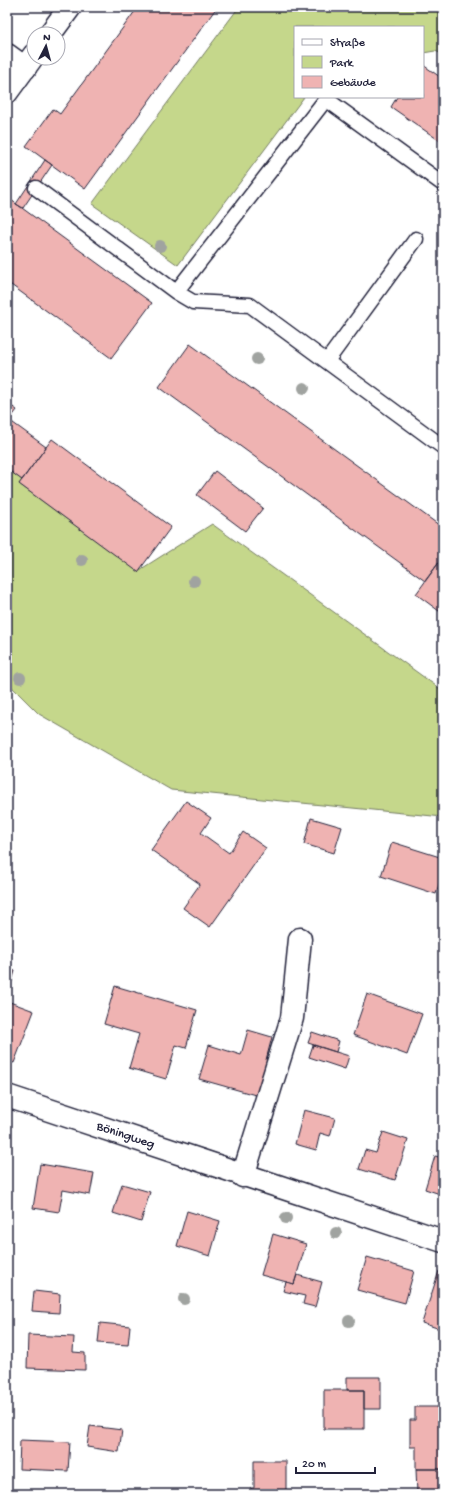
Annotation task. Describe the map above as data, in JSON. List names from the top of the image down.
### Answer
{
  "streets": {
    "street": ["Böningweg"]
  },
  "legend": ["Straße", "Park", "Gebäude"],
  "scale_bar": "20 m",
  "north": "top"
}
